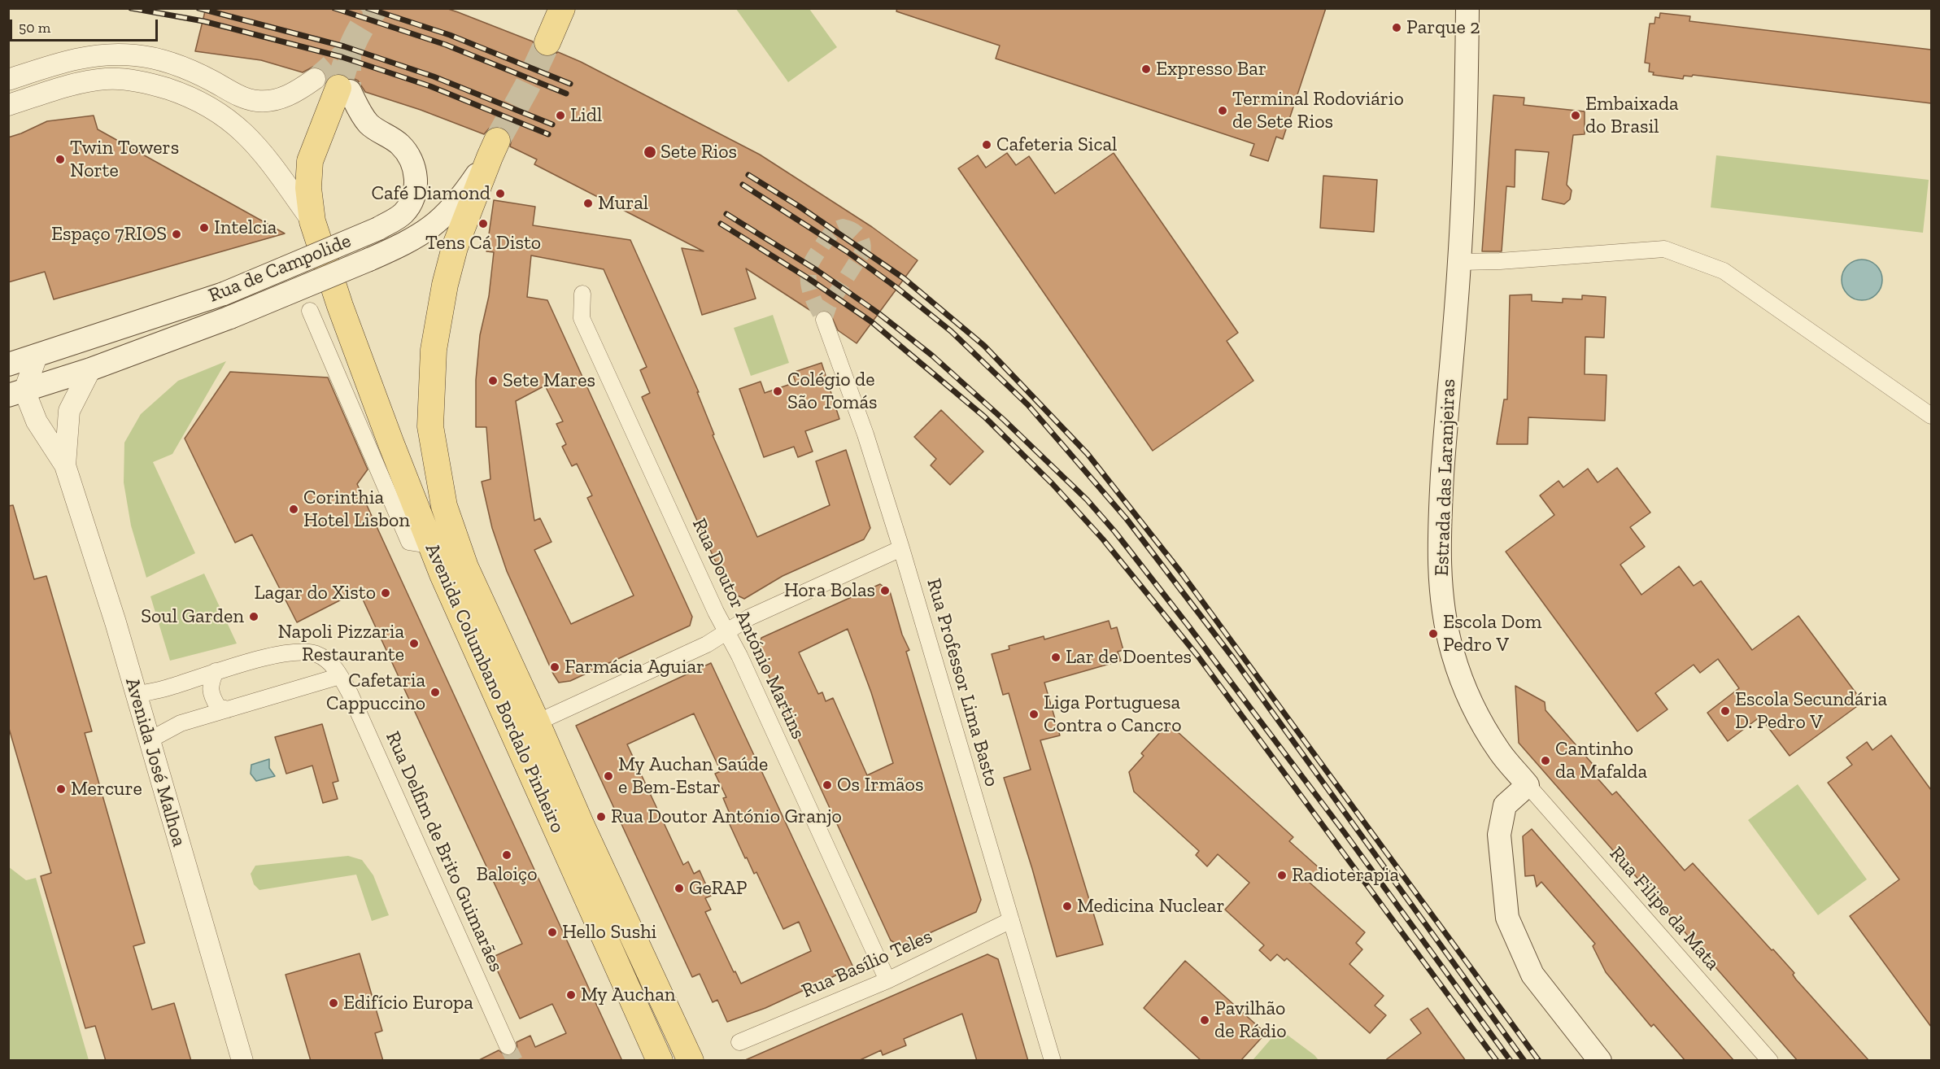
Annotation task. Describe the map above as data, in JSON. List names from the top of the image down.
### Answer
{
  "streets": {
    "main road": ["Rua de Campolide", "Estrada das Laranjeiras", "Avenida Columbano Bordalo Pinheiro"],
    "street": [
      "Rua Doutor António Martins",
      "Rua Professor Lima Basto",
      "Avenida José Malhoa",
      "Rua Delfim de Brito Guimarães",
      "Rua Filipe da Mata",
      "Rua Basílio Teles"
    ]
  },
  "crossings": [
    ["Rua de Campolide", "Avenida Columbano Bordalo Pinheiro"],
    ["Rua de Campolide", "Avenida José Malhoa"],
    ["Estrada das Laranjeiras", "Rua Filipe da Mata"],
    ["Rua Doutor António Martins", "Rua Basílio Teles"],
    ["Rua Professor Lima Basto", "Rua Basílio Teles"],
    ["Avenida José Malhoa", "Rua Delfim de Brito Guimarães"]
  ],
  "places": [
    "Parque 2",
    "Expresso Bar",
    "Terminal Rodoviário de Sete Rios",
    "Lidl",
    "Embaixada do Brasil",
    "Cafeteria Sical",
    "Sete Rios",
    "Twin Towers Norte",
    "Café Diamond",
    "Mural",
    "Tens Cá Disto",
    "Intelcia",
    "Espaço 7RIOS",
    "Sete Mares",
    "Colégio de São Tomás",
    "Corinthia Hotel Lisbon",
    "Hora Bolas",
    "Lagar do Xisto",
    "Soul Garden",
    "Escola Dom Pedro V",
    "Napoli Pizzaria Restaurante",
    "Lar de Doentes",
    "Farmácia Aguiar",
    "Cafetaria Cappuccino",
    "Escola Secundária D. Pedro V",
    "Liga Portuguesa Contra o Cancro",
    "Cantinho da Mafalda",
    "My Auchan Saúde e Bem-Estar",
    "Os Irmãos",
    "Mercure",
    "Rua Doutor António Granjo",
    "Baloiço",
    "Radioterapia",
    "GeRAP",
    "Medicina Nuclear",
    "Hello Sushi",
    "My Auchan",
    "Edifício Europa",
    "Pavilhão de Rádio"
  ],
  "scale_bar": "50 m"
}
